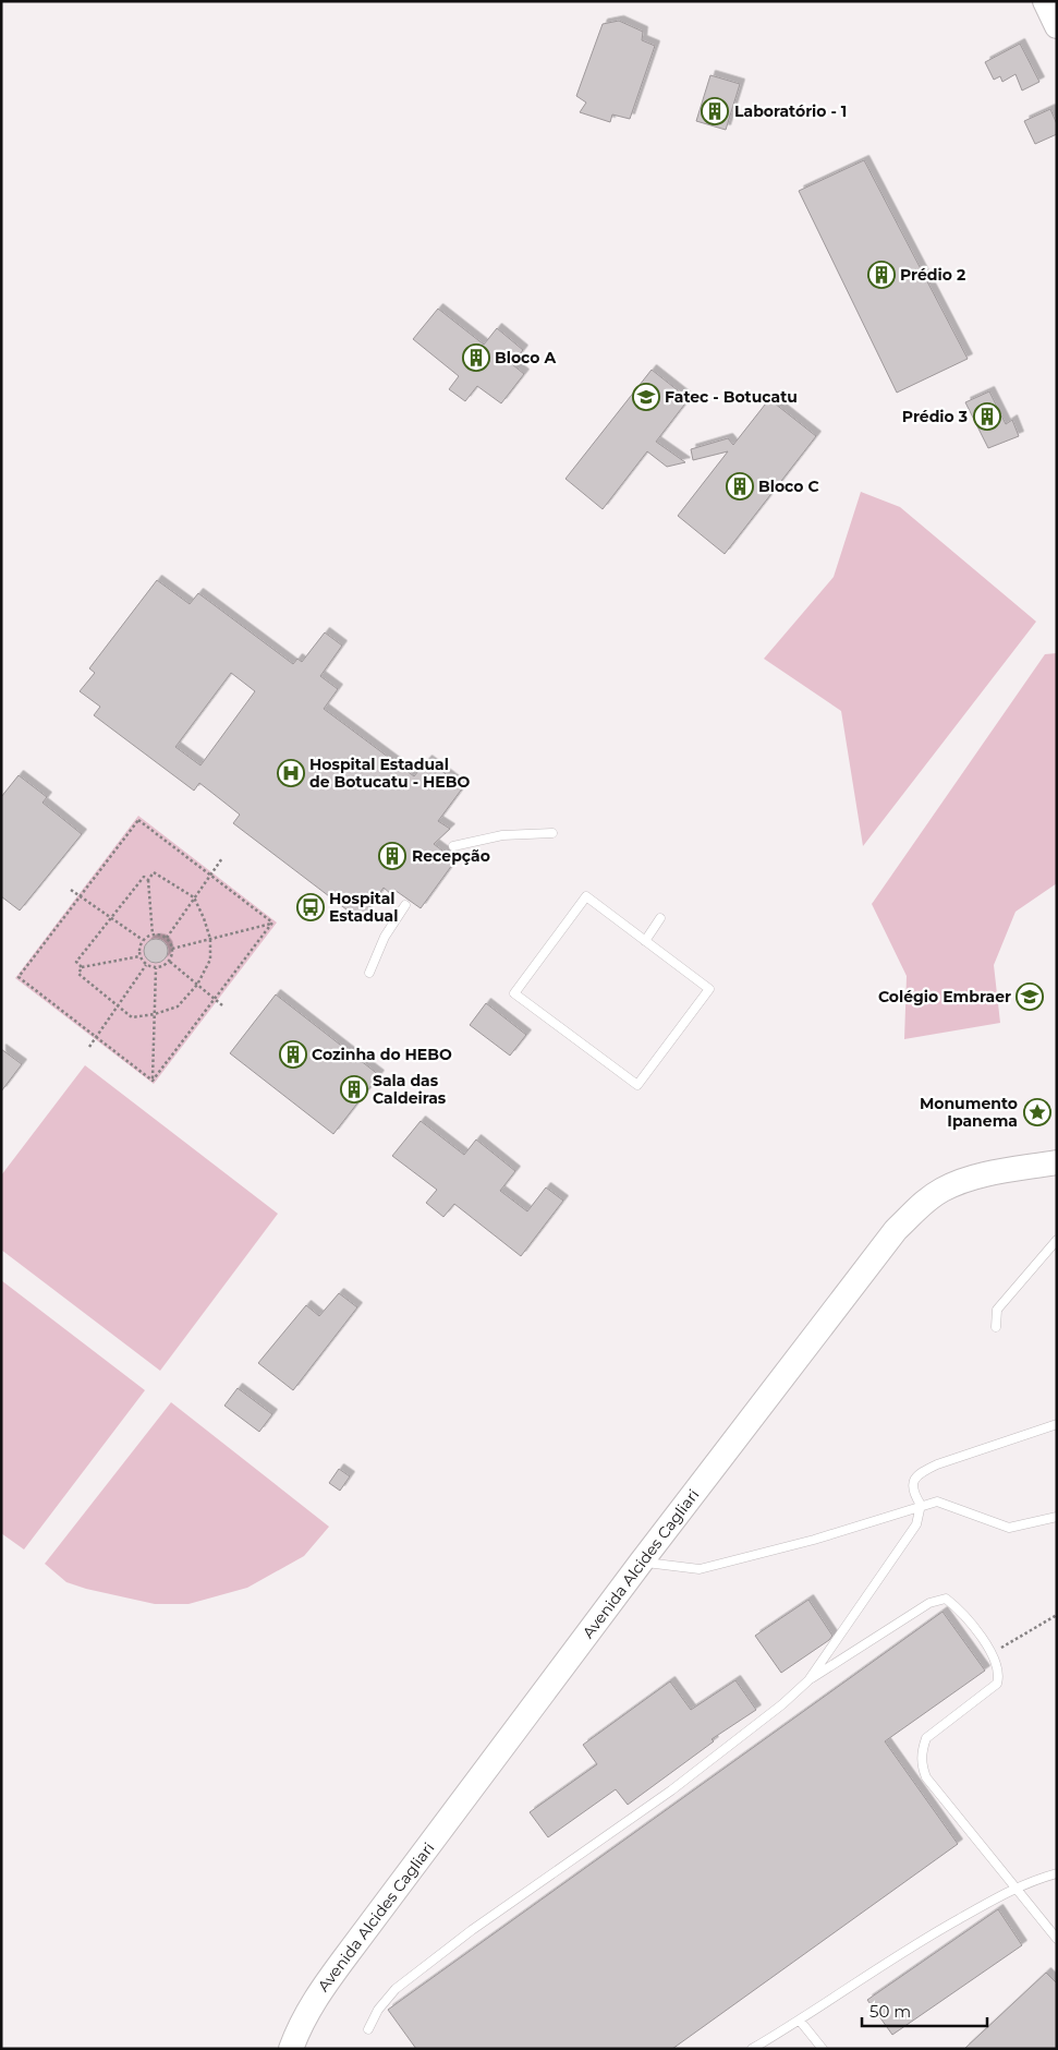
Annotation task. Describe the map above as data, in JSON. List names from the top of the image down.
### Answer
{
  "streets": {
    "main road": ["Avenida Alcides Cagliari"]
  },
  "places": {
    "building": [
      "Laboratório - 1",
      "Prédio 2",
      "Bloco A",
      "Prédio 3",
      "Bloco C",
      "Recepção",
      "Cozinha do HEBO",
      "Sala das Caldeiras"
    ],
    "school or university": ["Fatec - Botucatu", "Colégio Embraer"],
    "hospital": ["Hospital Estadual de Botucatu - HEBO"],
    "bus stop": ["Hospital Estadual"],
    "place": ["Monumento Ipanema"]
  },
  "scale_bar": "50 m"
}
